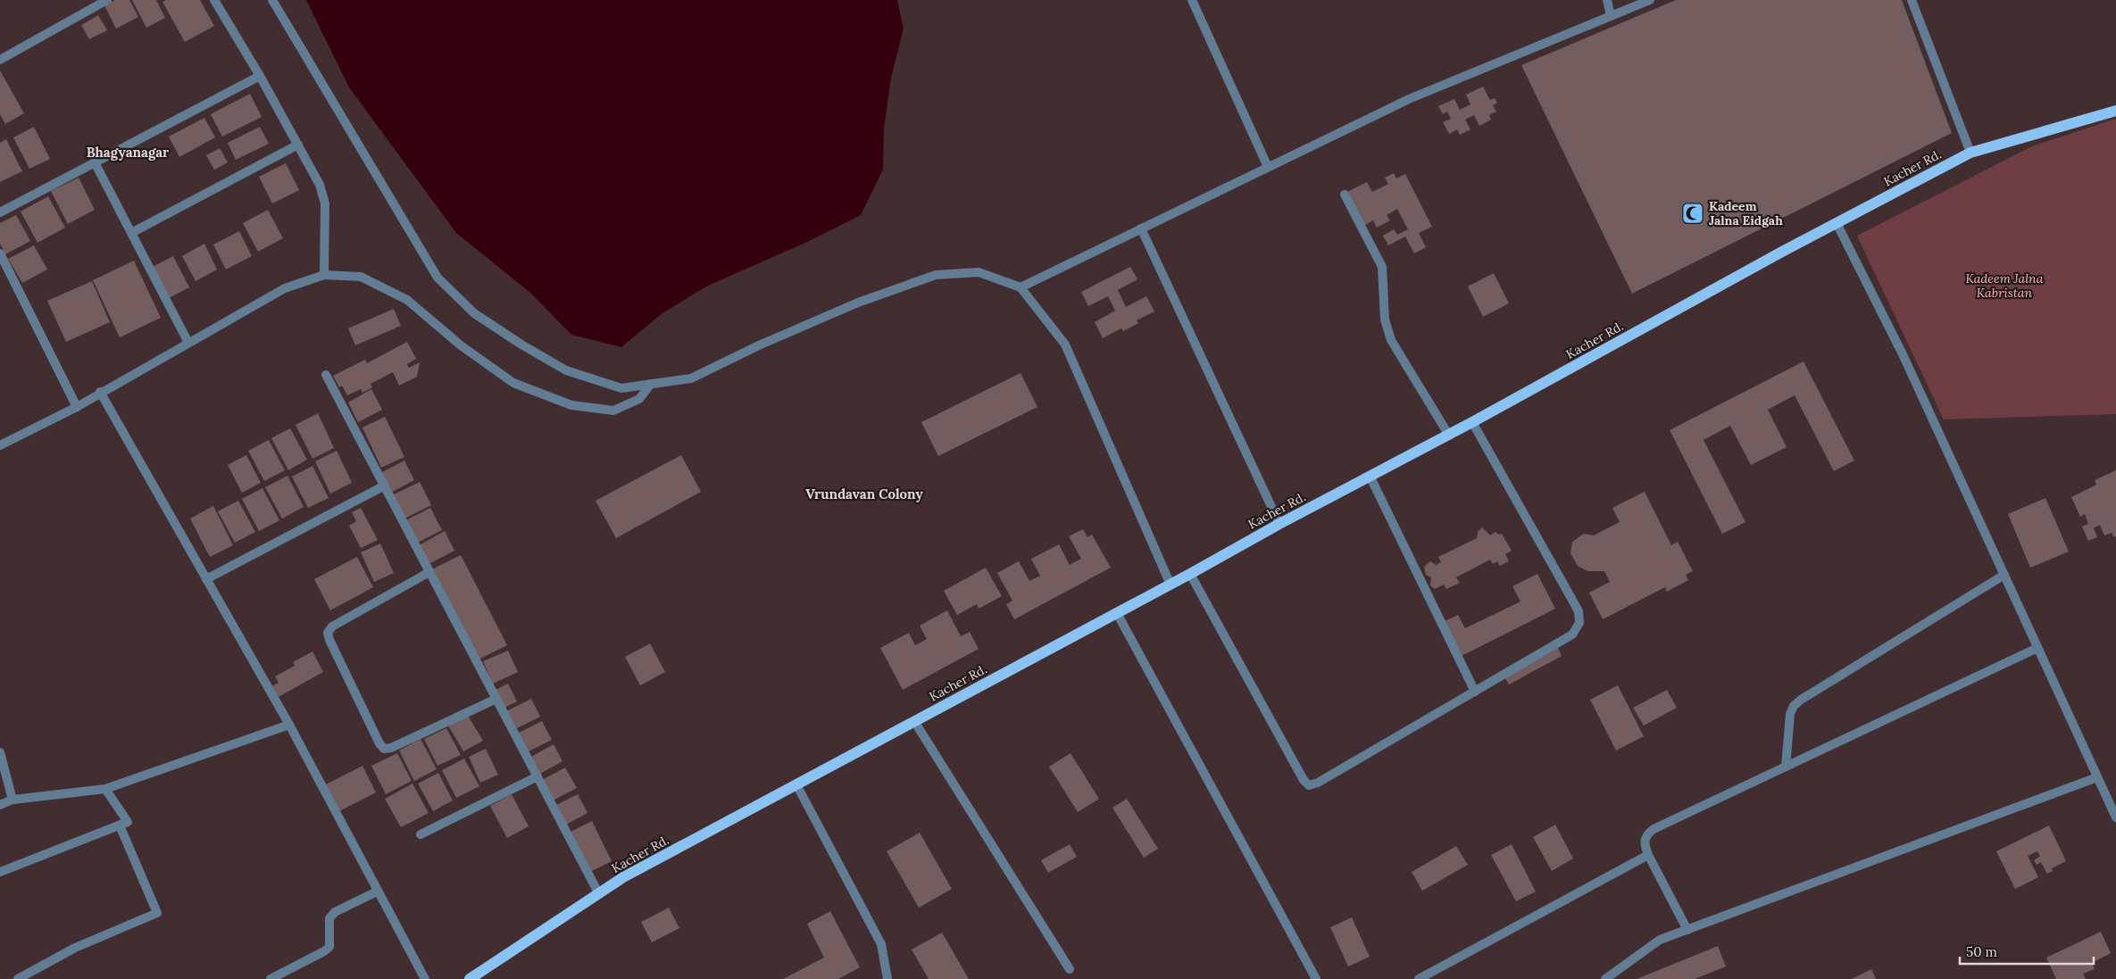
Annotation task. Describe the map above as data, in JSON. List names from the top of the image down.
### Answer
{
  "streets": {
    "main road": ["Kacher Rd."]
  },
  "districts": ["Bhagyanagar", "Vrundavan Colony"],
  "parks": ["Kadeem Jalna Kabristan"],
  "places": {
    "mosque": ["Kadeem Jalna Eidgah"]
  },
  "scale_bar": "50 m"
}
